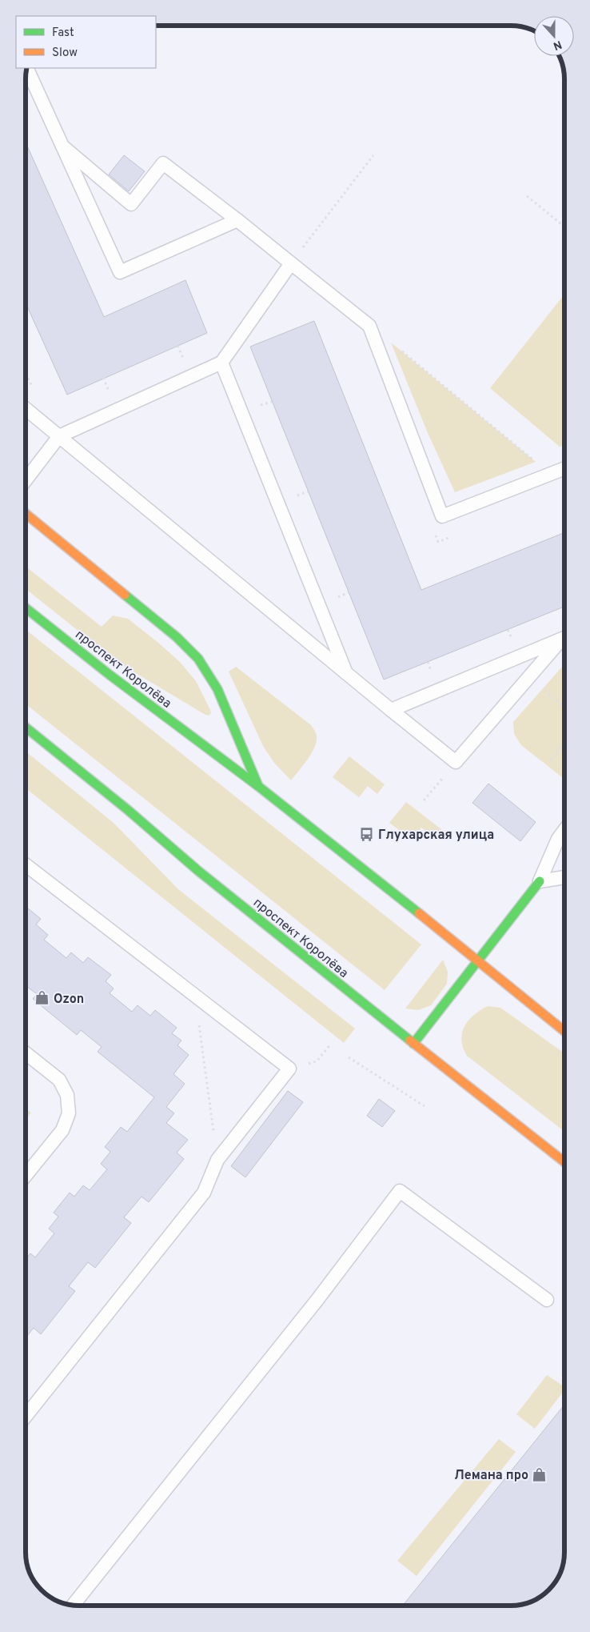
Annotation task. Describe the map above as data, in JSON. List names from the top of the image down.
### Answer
{
  "streets": {
    "street": ["проспект Королёва"]
  },
  "places": {
    "bus stop": ["Глухарская улица"],
    "shop": ["Ozon", "Лемана про"]
  },
  "legend": ["Fast", "Slow"],
  "north": "bottom"
}
